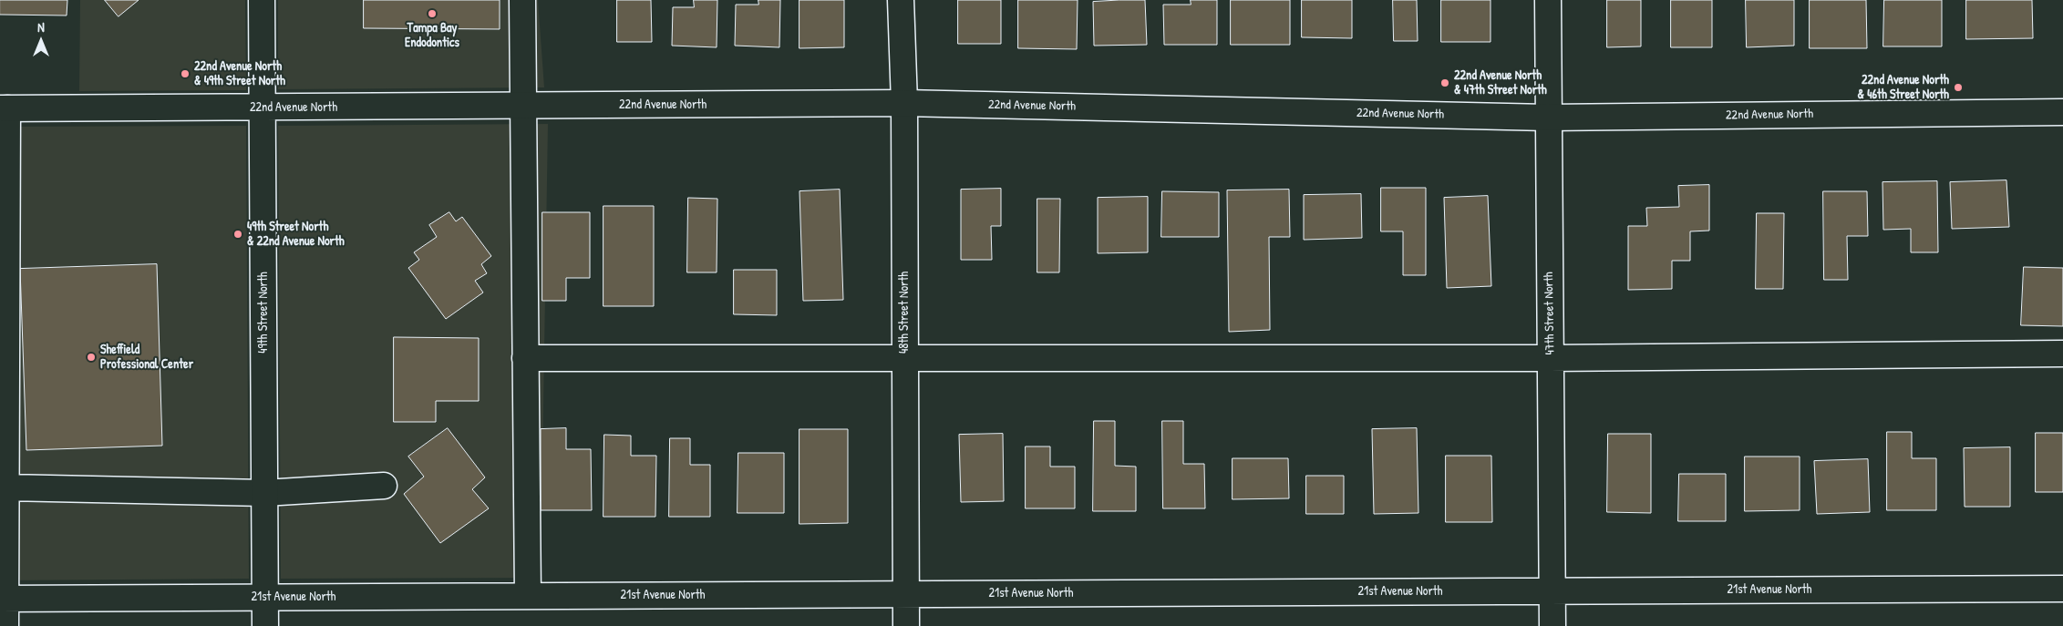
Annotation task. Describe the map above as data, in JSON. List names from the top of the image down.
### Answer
{
  "streets": {
    "street": [
      "22nd Avenue North",
      "49th Street North",
      "48th Street North",
      "47th Street North",
      "21st Avenue North"
    ]
  },
  "crossings": [
    ["22nd Avenue North", "49th Street North"],
    ["22nd Avenue North", "48th Street North"],
    ["22nd Avenue North", "47th Street North"],
    ["49th Street North", "21st Avenue North"],
    ["48th Street North", "21st Avenue North"],
    ["47th Street North", "21st Avenue North"]
  ],
  "places": [
    "Tampa Bay Endodontics",
    "22nd Avenue North & 49th Street North",
    "22nd Avenue North & 47th Street North",
    "22nd Avenue North & 46th Street North",
    "49th Street North & 22nd Avenue North",
    "Sheffield Professional Center"
  ],
  "north": "top"
}
